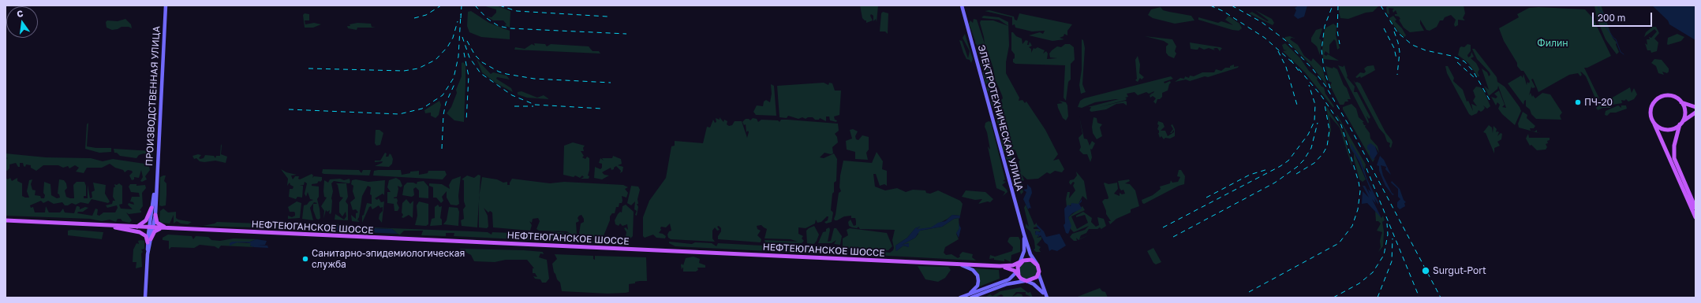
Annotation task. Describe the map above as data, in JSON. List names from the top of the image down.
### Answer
{
  "streets": {
    "main road": ["ПРОИЗВОДСТВЕННАЯ УЛИЦА", "ЭЛЕКТРОТЕХНИЧЕСКАЯ УЛИЦА", "НЕФТЕЮГАНСКОЕ ШОССЕ"]
  },
  "crossings": [
    ["ПРОИЗВОДСТВЕННАЯ УЛИЦА", "НЕФТЕЮГАНСКОЕ ШОССЕ"]
  ],
  "parks": ["Филин"],
  "places": ["ПЧ-20", "Санитарно-эпидемиологическая служба", "Surgut-Port"],
  "scale_bar": "200 m",
  "north": "top"
}
